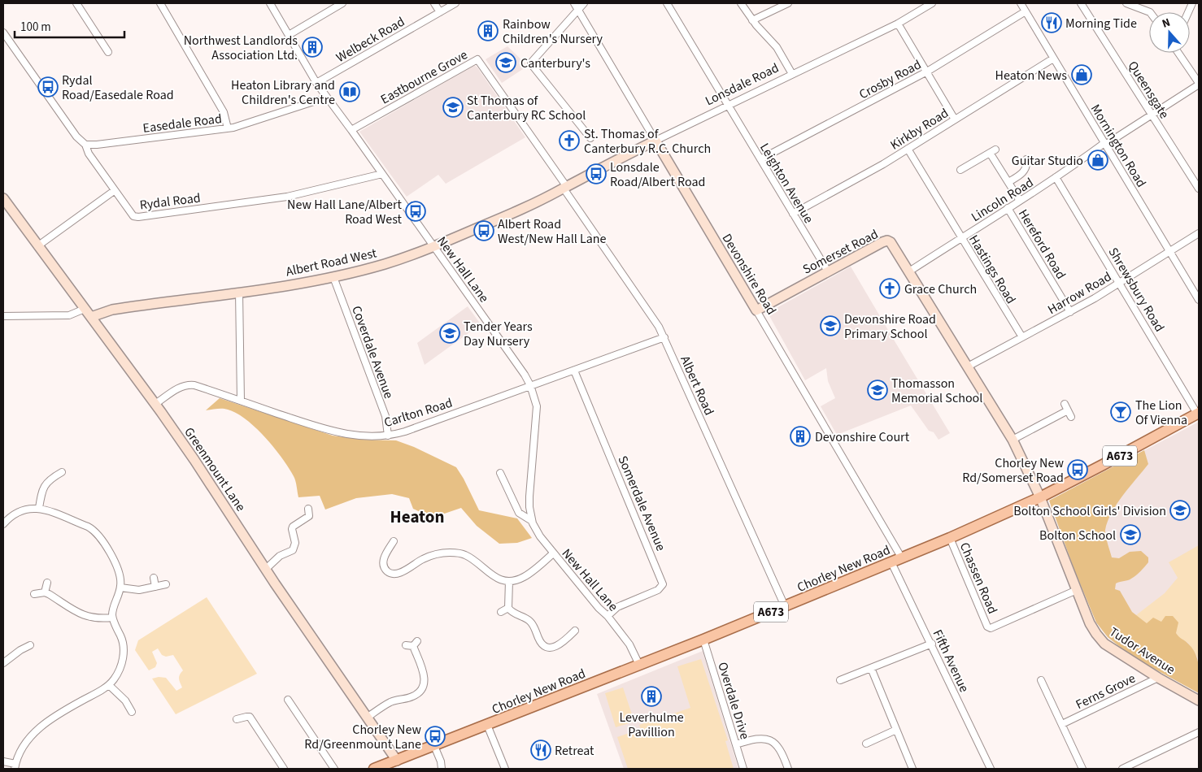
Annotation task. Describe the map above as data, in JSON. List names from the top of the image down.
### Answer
{
  "streets": {
    "main road": ["A673", "Chorley New Road"],
    "street": [
      "Welbeck Road",
      "Eastbourne Grove",
      "Crosby Road",
      "Lonsdale Road",
      "Queensgate",
      "Easedale Road",
      "Kirkby Road",
      "Mornington Road",
      "Leighton Avenue",
      "Lincoln Road",
      "Rydal Road",
      "Hereford Road",
      "Somerset Road",
      "Albert Road West",
      "New Hall Lane",
      "Hastings Road",
      "Devonshire Road",
      "Shrewsbury Road",
      "Harrow Road",
      "Coverdale Avenue",
      "Albert Road",
      "Carlton Road",
      "Greenmount Lane",
      "Somerdale Avenue",
      "Chassen Road",
      "Tudor Avenue",
      "Fifth Avenue",
      "Ferns Grove",
      "Overdale Drive"
    ]
  },
  "crossings": [
    ["Welbeck Road", "New Hall Lane"],
    ["Eastbourne Grove", "Lonsdale Road"],
    ["Eastbourne Grove", "Albert Road West"],
    ["Eastbourne Grove", "New Hall Lane"],
    ["Eastbourne Grove", "Albert Road"],
    ["Crosby Road", "Mornington Road"],
    ["Crosby Road", "Leighton Avenue"],
    ["Lonsdale Road", "Leighton Avenue"],
    ["Lonsdale Road", "Albert Road West"],
    ["Lonsdale Road", "Devonshire Road"],
    ["Lonsdale Road", "Albert Road"],
    ["Queensgate", "Lincoln Road"],
    ["Easedale Road", "Rydal Road"],
    ["Easedale Road", "New Hall Lane"],
    ["Kirkby Road", "Mornington Road"],
    ["Kirkby Road", "Leighton Avenue"],
    ["Kirkby Road", "Hastings Road"],
    ["Mornington Road", "Lincoln Road"],
    ["Mornington Road", "Harrow Road"],
    ["Leighton Avenue", "Somerset Road"],
    ["Lincoln Road", "Hereford Road"],
    ["Lincoln Road", "Somerset Road"],
    ["Lincoln Road", "Hastings Road"],
    ["Lincoln Road", "Shrewsbury Road"],
    ["Rydal Road", "New Hall Lane"],
    ["Hereford Road", "Harrow Road"],
    ["Somerset Road", "Devonshire Road"],
    ["Somerset Road", "Harrow Road"],
    ["Somerset Road", "Chorley New Road"],
    ["Somerset Road", "Tudor Avenue"],
    ["Albert Road West", "New Hall Lane"],
    ["Albert Road West", "Coverdale Avenue"],
    ["Albert Road West", "Albert Road"],
    ["Albert Road West", "Greenmount Lane"],
    ["New Hall Lane", "Carlton Road"],
    ["New Hall Lane", "Somerdale Avenue"],
    ["New Hall Lane", "Chorley New Road"],
    ["Hastings Road", "Harrow Road"],
    ["Devonshire Road", "Chorley New Road"],
    ["Shrewsbury Road", "Harrow Road"],
    ["Shrewsbury Road", "Chorley New Road"],
    ["Coverdale Avenue", "Carlton Road"],
    ["Albert Road", "Carlton Road"],
    ["Albert Road", "Chorley New Road"],
    ["Carlton Road", "Greenmount Lane"],
    ["Carlton Road", "Somerdale Avenue"],
    ["Greenmount Lane", "Chorley New Road"],
    ["Chorley New Road", "Chassen Road"],
    ["Chorley New Road", "Tudor Avenue"],
    ["Chorley New Road", "Fifth Avenue"],
    ["Chorley New Road", "Overdale Drive"],
    ["Chassen Road", "Tudor Avenue"],
    ["Tudor Avenue", "Ferns Grove"]
  ],
  "districts": ["Heaton"],
  "places": {
    "restaurant": ["Morning Tide", "Retreat"],
    "building": [
      "Rainbow Children's Nursery",
      "Northwest Landlords Association Ltd.",
      "Devonshire Court",
      "Leverhulme Pavillion"
    ],
    "school or university": [
      "Canterbury's",
      "St Thomas of Canterbury RC School",
      "Devonshire Road Primary School",
      "Tender Years Day Nursery",
      "Thomasson Memorial School",
      "Bolton School Girls' Division",
      "Bolton School"
    ],
    "shop": ["Heaton News", "Guitar Studio"],
    "bus stop": [
      "Rydal Road/Easedale Road",
      "Lonsdale Road/Albert Road",
      "New Hall Lane/Albert Road West",
      "Albert Road West/New Hall Lane",
      "Chorley New Rd/Somerset Road",
      "Chorley New Rd/Greenmount Lane"
    ],
    "library": ["Heaton Library and Children's Centre"],
    "church": ["St. Thomas of Canterbury R.C. Church", "Grace Church"],
    "bar": ["The Lion Of Vienna"]
  },
  "scale_bar": "100 m",
  "north": "top"
}
